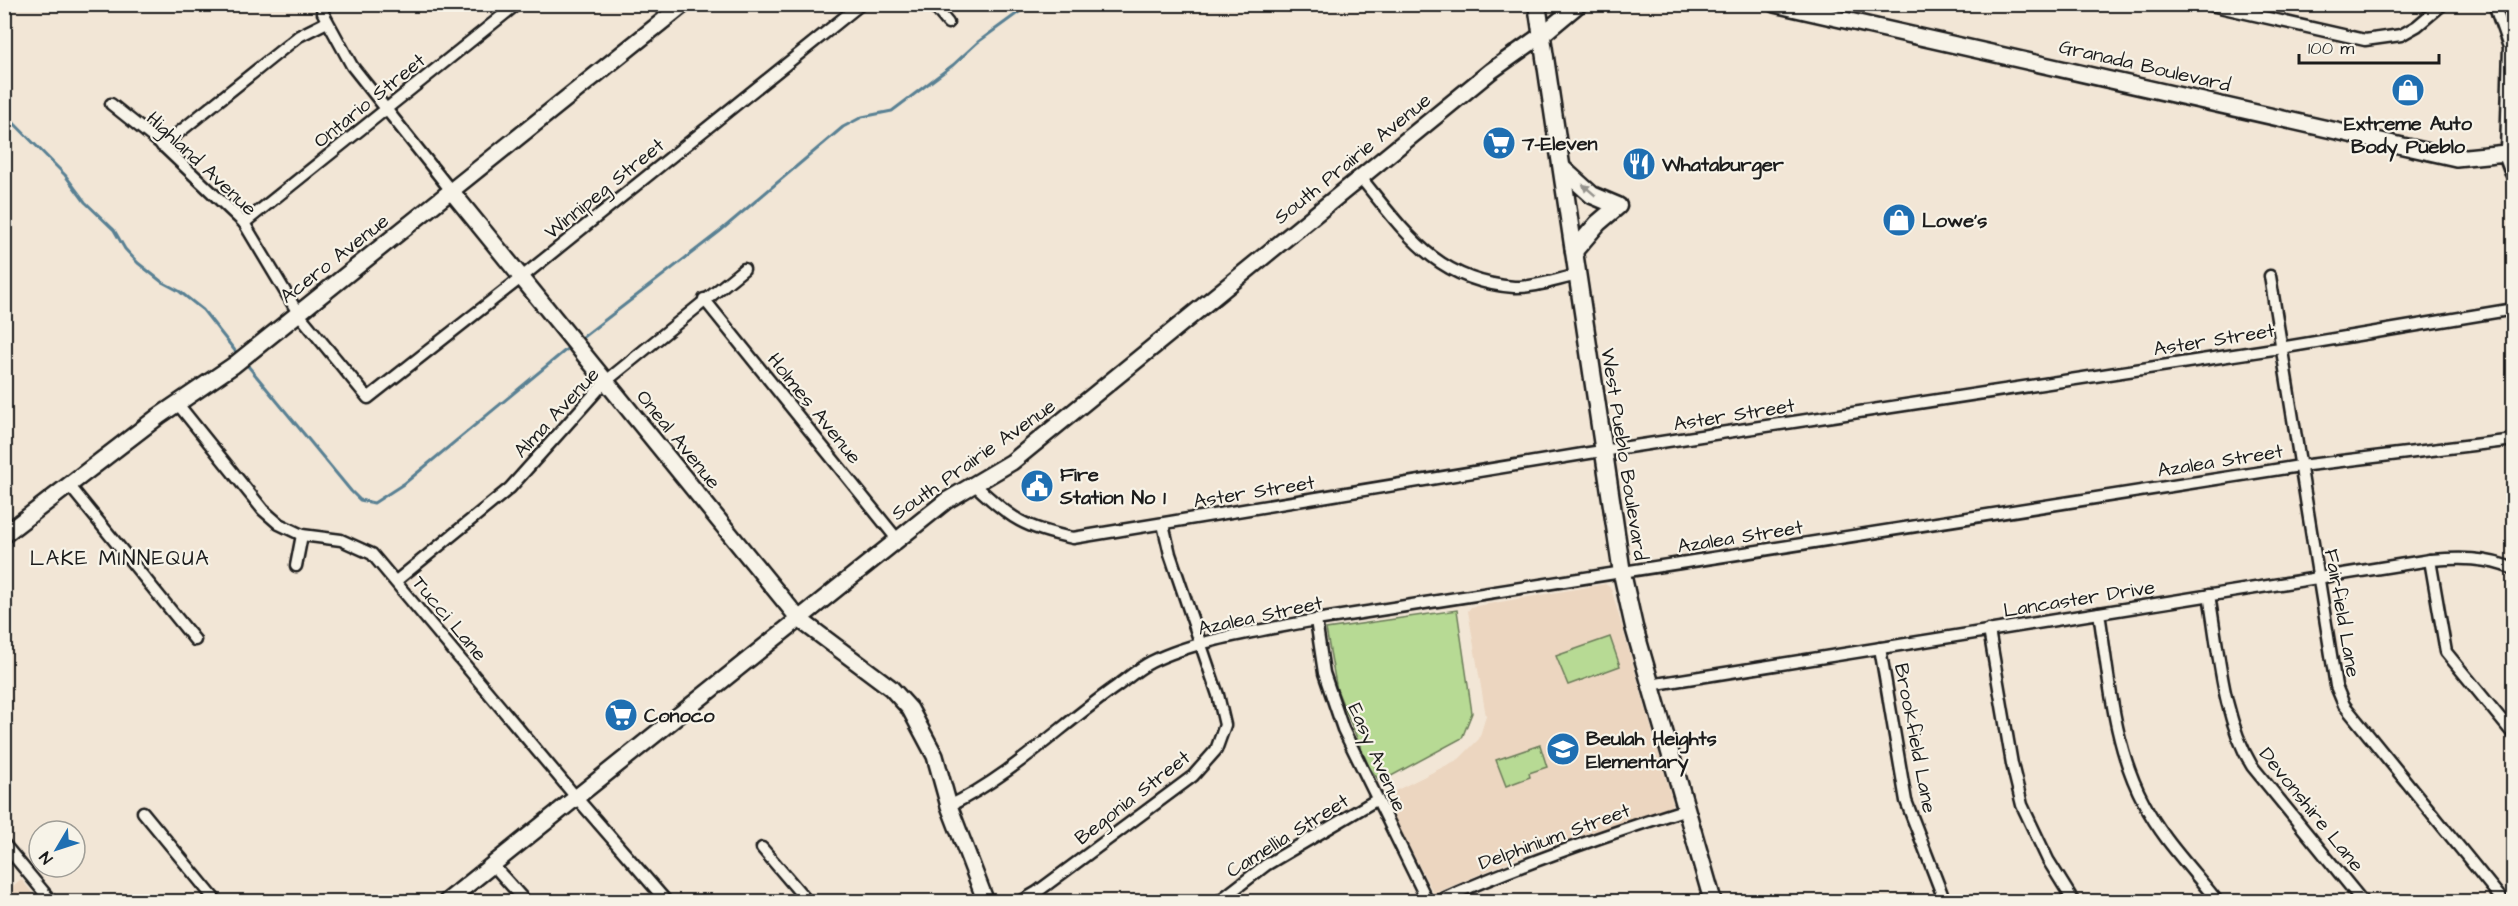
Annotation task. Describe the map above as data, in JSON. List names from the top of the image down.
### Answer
{
  "streets": {
    "main road": ["West Pueblo Boulevard"],
    "street": [
      "Granada Boulevard",
      "Ontario Street",
      "South Prairie Avenue",
      "Highland Avenue",
      "Winnipeg Street",
      "Acero Avenue",
      "Aster Street",
      "Holmes Avenue",
      "Alma Avenue",
      "Oneal Avenue",
      "Azalea Street",
      "Lancaster Drive",
      "Fairfield Lane",
      "Tucci Lane",
      "Brookfield Lane",
      "Easy Avenue",
      "Begonia Street",
      "Devonshire Lane",
      "Camellia Street",
      "Delphinium Street"
    ]
  },
  "crossings": [
    ["Ontario Street", "Highland Avenue"],
    ["Ontario Street", "Oneal Avenue"],
    ["South Prairie Avenue", "Aster Street"],
    ["South Prairie Avenue", "Holmes Avenue"],
    ["South Prairie Avenue", "Oneal Avenue"],
    ["South Prairie Avenue", "West Pueblo Boulevard"],
    ["South Prairie Avenue", "Tucci Lane"],
    ["Highland Avenue", "Winnipeg Street"],
    ["Highland Avenue", "Acero Avenue"],
    ["Winnipeg Street", "Oneal Avenue"],
    ["Acero Avenue", "Oneal Avenue"],
    ["Acero Avenue", "Tucci Lane"],
    ["Aster Street", "West Pueblo Boulevard"],
    ["Aster Street", "Fairfield Lane"],
    ["Aster Street", "Begonia Street"],
    ["Holmes Avenue", "Alma Avenue"],
    ["Alma Avenue", "Oneal Avenue"],
    ["Alma Avenue", "Tucci Lane"],
    ["Oneal Avenue", "Azalea Street"],
    ["West Pueblo Boulevard", "Azalea Street"],
    ["West Pueblo Boulevard", "Lancaster Drive"],
    ["West Pueblo Boulevard", "Delphinium Street"],
    ["Azalea Street", "Fairfield Lane"],
    ["Azalea Street", "Easy Avenue"],
    ["Azalea Street", "Begonia Street"],
    ["Lancaster Drive", "Fairfield Lane"],
    ["Lancaster Drive", "Brookfield Lane"],
    ["Lancaster Drive", "Devonshire Lane"],
    ["Easy Avenue", "Camellia Street"]
  ],
  "districts": ["LAKE MINNEQUA"],
  "places": {
    "shop": ["Extreme Auto Body Pueblo", "Lowe's"],
    "supermarket": ["7-Eleven", "Conoco"],
    "restaurant": ["Whataburger"],
    "public building": ["Fire Station No 1"],
    "school or university": ["Beulah Heights Elementary"]
  },
  "scale_bar": "100 m",
  "north": "bottom left"
}
